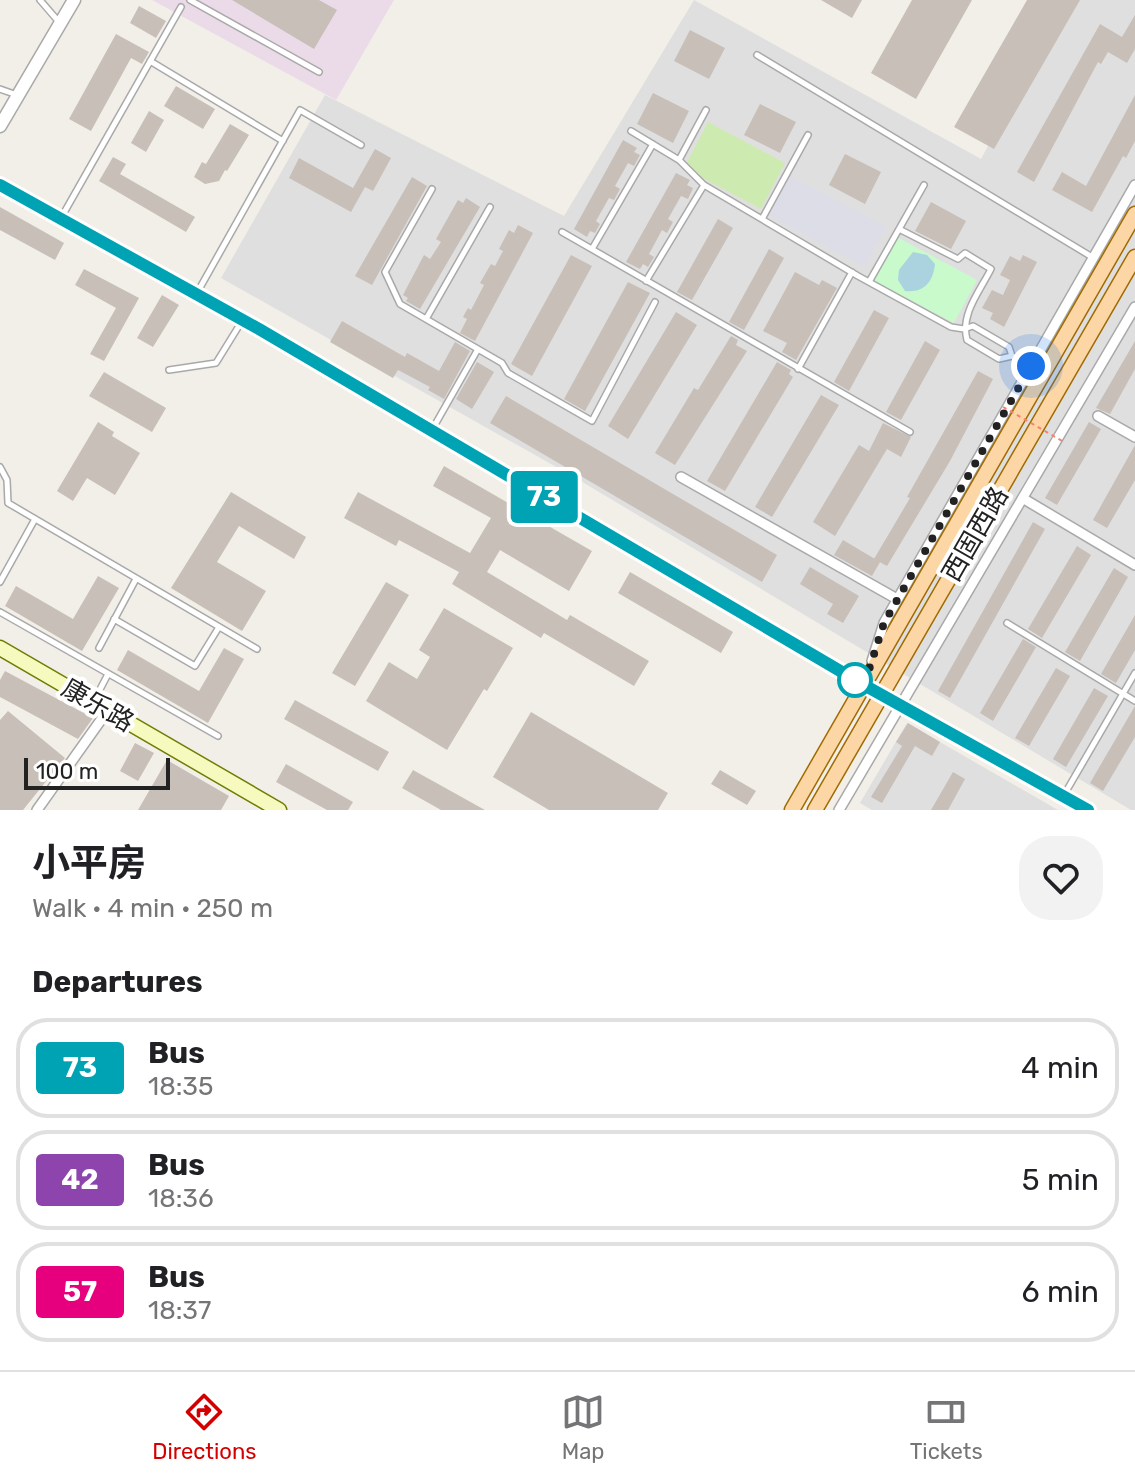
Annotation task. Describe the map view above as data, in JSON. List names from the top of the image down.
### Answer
{
  "streets": {
    "main road": ["西固西路", "康乐路"]
  },
  "lines": ["bus line 73"],
  "scale_bar": "100 m",
  "page": {
    "on_map": "73",
    "scale": "100 m",
    "heading": [
      ["小平房", "Walk · 4 min · 250 m"],
      "Departures"
    ],
    "list": [
      {
        "mark": "73",
        "name": "Bus",
        "note": "18:35",
        "value": "4 min"
      },
      {
        "mark": "42",
        "name": "Bus",
        "note": "18:36",
        "value": "5 min"
      },
      {
        "mark": "57",
        "name": "Bus",
        "note": "18:37",
        "value": "6 min"
      }
    ],
    "tabs": ["Directions", "Map", "Tickets"]
  }
}
